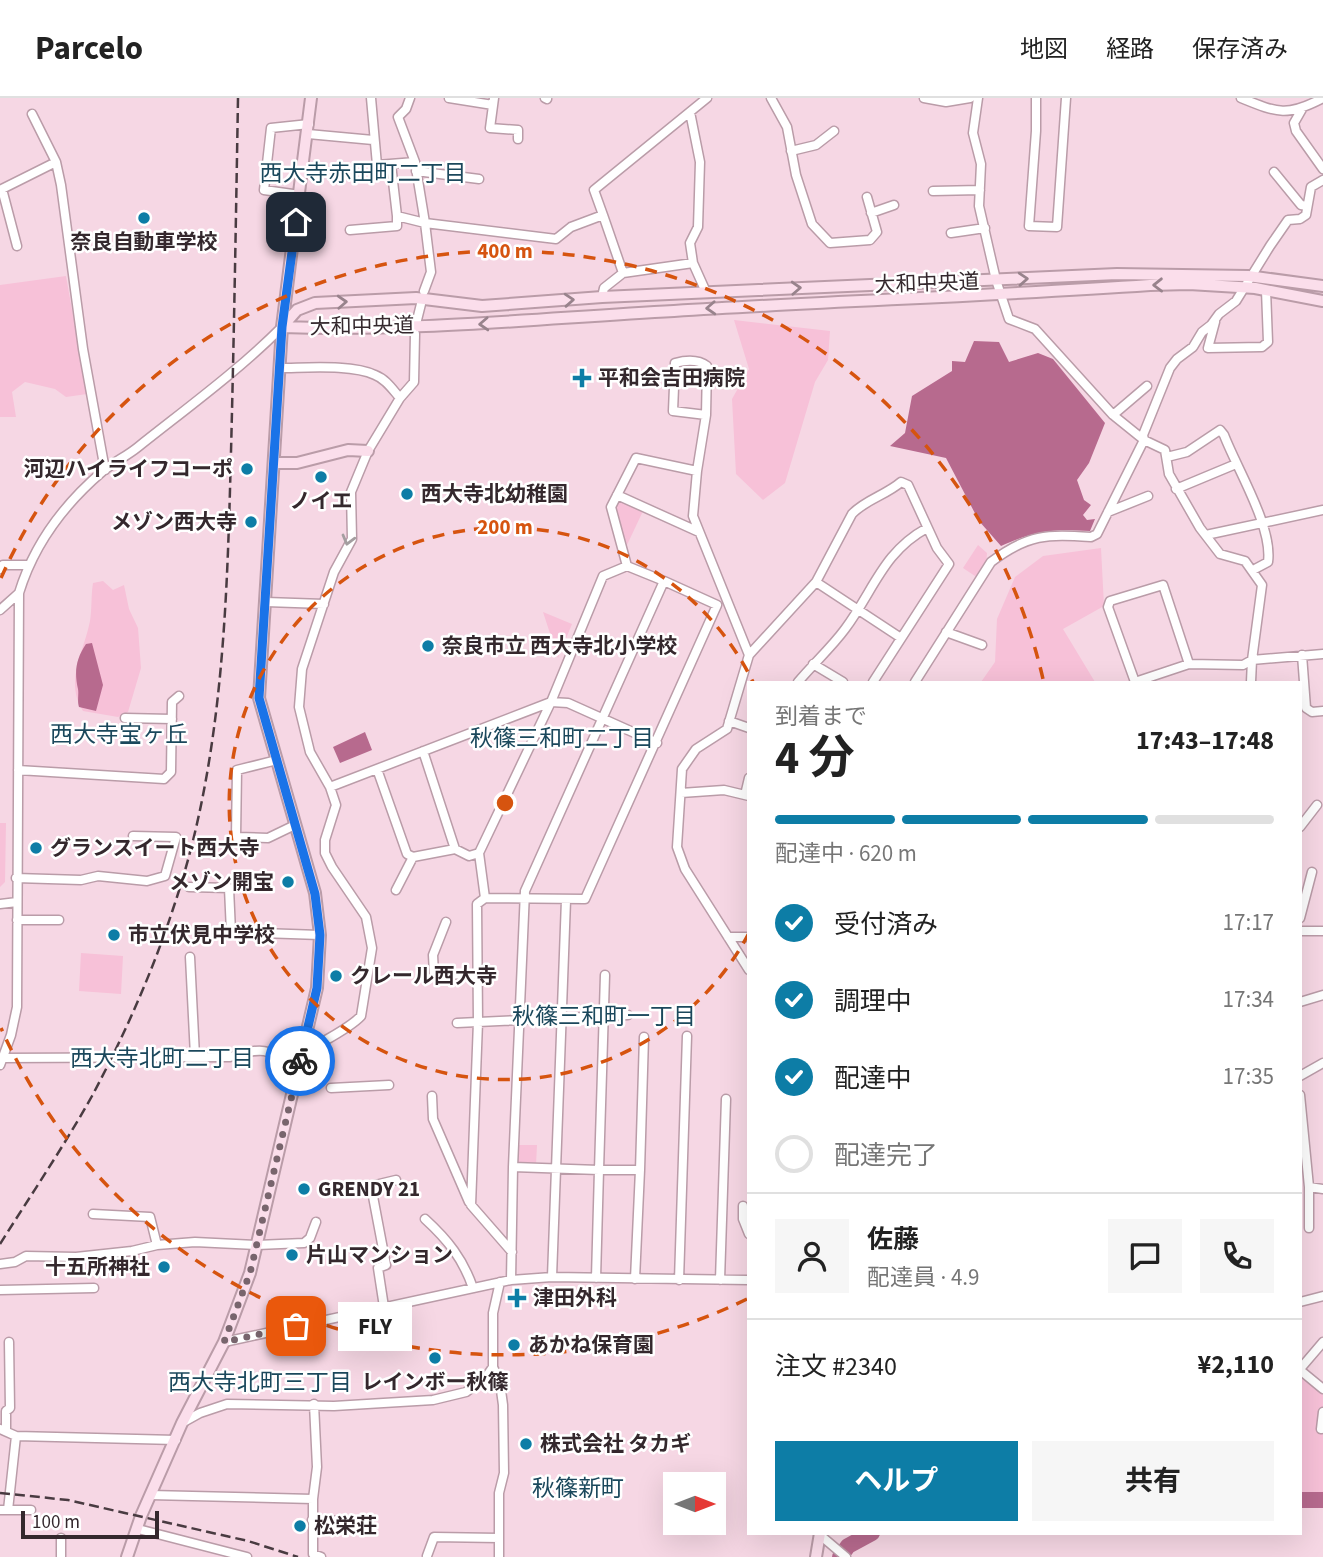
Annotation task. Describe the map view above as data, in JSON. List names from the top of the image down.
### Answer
{
  "streets": {
    "street": ["大和中央道"]
  },
  "districts": [
    "西大寺赤田町二丁目",
    "西大寺宝ヶ丘",
    "秋篠三和町二丁目",
    "秋篠三和町一丁目",
    "西大寺北町二丁目",
    "西大寺北町三丁目",
    "秋篠新町"
  ],
  "places": {
    "other": [
      "奈良自動車学校",
      "河辺ハイライフコーポ",
      "ノイエ",
      "西大寺北幼稚園",
      "メゾン西大寺",
      "奈良市立 西大寺北小学校",
      "グランスイート西大寺",
      "メゾン開宝",
      "市立伏見中学校",
      "クレール西大寺",
      "GRENDY 21",
      "片山マンション",
      "十五所神社",
      "FLY",
      "あかね保育園",
      "レインボー秋篠",
      "株式会社 タカギ",
      "松栄荘"
    ],
    "health": ["平和会吉田病院", "津田外科"]
  },
  "scale_bar": "100 m",
  "north": "right",
  "page": {
    "header": "Parcelo",
    "nav": ["地図", "経路", "保存済み"],
    "heading": ["4 分", "到着まで", "17:43–17:48"],
    "panel": [
      "佐藤",
      "配達員 · 4.9",
      "注文 #2340",
      "¥2,110"
    ],
    "bar": "配達中 · 620 m",
    "list": [
      ["受付済み", "17:17"],
      ["調理中", "17:34"],
      ["配達中", "17:35"],
      "配達完了"
    ],
    "bubble": "FLY",
    "buttons": ["ヘルプ", "共有"],
    "scale": "100 m"
  },
  "rings": ["400 m", "200 m"]
}
